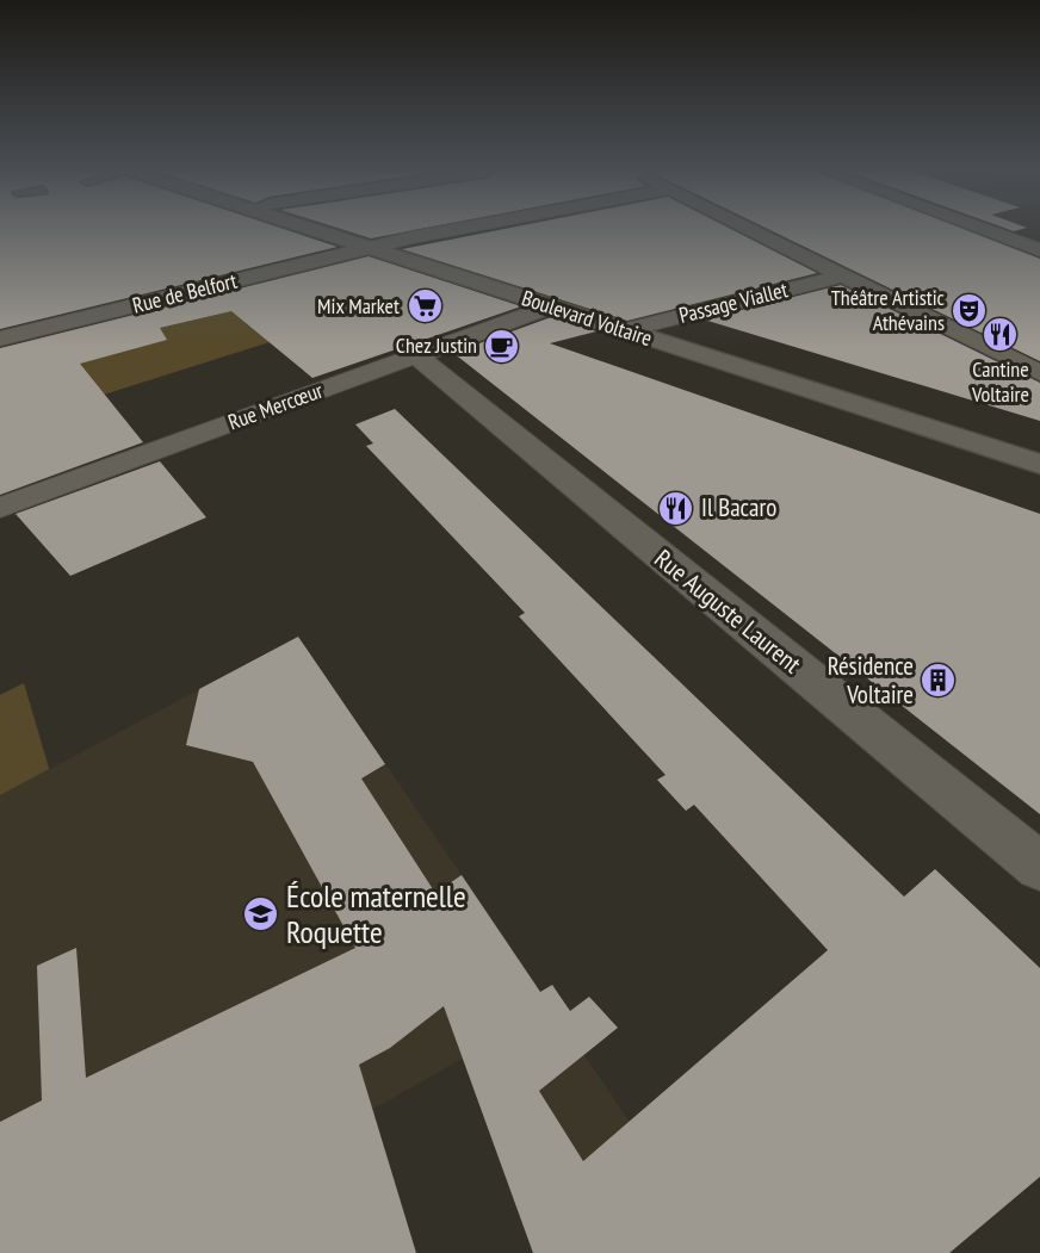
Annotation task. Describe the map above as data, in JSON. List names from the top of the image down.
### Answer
{
  "streets": {
    "main road": ["Boulevard Voltaire"],
    "street": [
      "Rue de Belfort",
      "Passage Viallet",
      "Rue Mercœur",
      "Rue Auguste Laurent"
    ]
  },
  "crossings": [
    ["Rue de Belfort", "Boulevard Voltaire"],
    ["Passage Viallet", "Boulevard Voltaire"],
    ["Boulevard Voltaire", "Rue Mercœur"],
    ["Rue Mercœur", "Rue Auguste Laurent"]
  ],
  "places": {
    "supermarket": ["Mix Market"],
    "theatre": ["Théâtre Artistic Athévains"],
    "restaurant": ["Cantine Voltaire", "Il Bacaro"],
    "cafe": ["Chez Justin"],
    "building": ["Résidence Voltaire"],
    "school or university": ["École maternelle Roquette"]
  }
}
